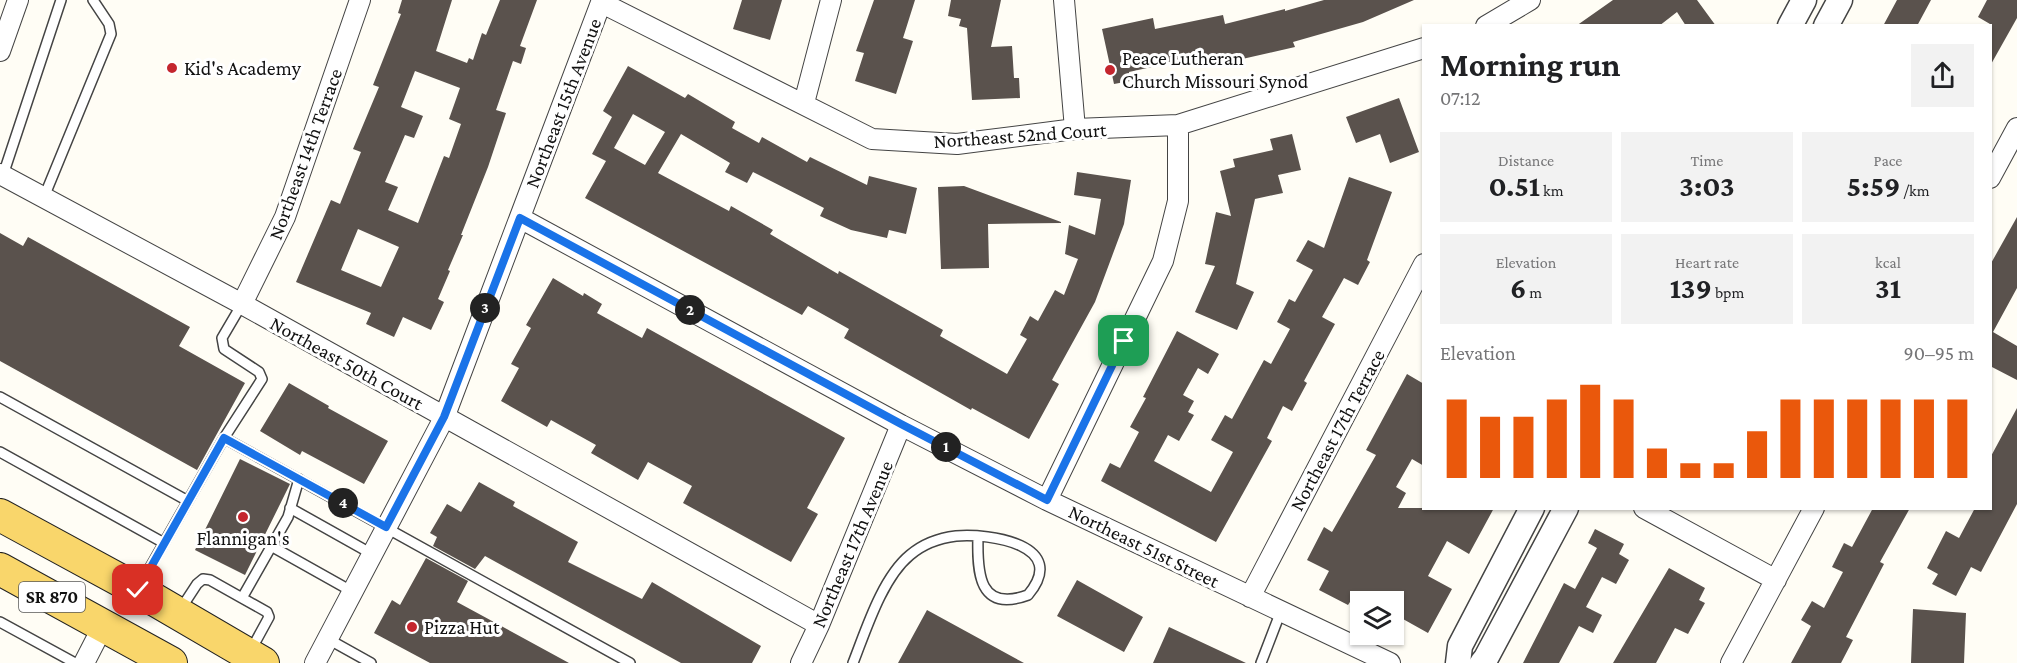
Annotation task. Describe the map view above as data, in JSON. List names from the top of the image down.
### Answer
{
  "streets": {
    "main road": ["SR 870"],
    "street": [
      "Northeast 15th Avenue",
      "Northeast 52nd Court",
      "Northeast 14th Terrace",
      "Northeast 50th Court",
      "Northeast 17th Terrace",
      "Northeast 17th Avenue",
      "Northeast 51st Street"
    ]
  },
  "crossings": [
    ["Northeast 15th Avenue", "Northeast 52nd Court"],
    ["Northeast 15th Avenue", "Northeast 50th Court"],
    ["Northeast 15th Avenue", "Northeast 51st Street"],
    ["Northeast 14th Terrace", "Northeast 50th Court"],
    ["Northeast 50th Court", "Northeast 17th Avenue"],
    ["Northeast 17th Terrace", "Northeast 51st Street"],
    ["Northeast 17th Avenue", "Northeast 51st Street"]
  ],
  "places": [
    "Kid's Academy",
    "Peace Lutheran Church Missouri Synod",
    "Flannigan's",
    "Pizza Hut"
  ],
  "page": {
    "heading": ["Morning run", "07:12"],
    "stats": [
      ["Distance", "0.51 km"],
      ["Time", "3:03"],
      ["Pace", "5:59 /km"],
      ["Elevation", "6 m"],
      ["Heart rate", "139 bpm"],
      ["kcal", "31"]
    ],
    "pins": [
      "3",
      "2",
      "1",
      "4"
    ],
    "chart": ["Elevation", "90–95 m"]
  }
}
